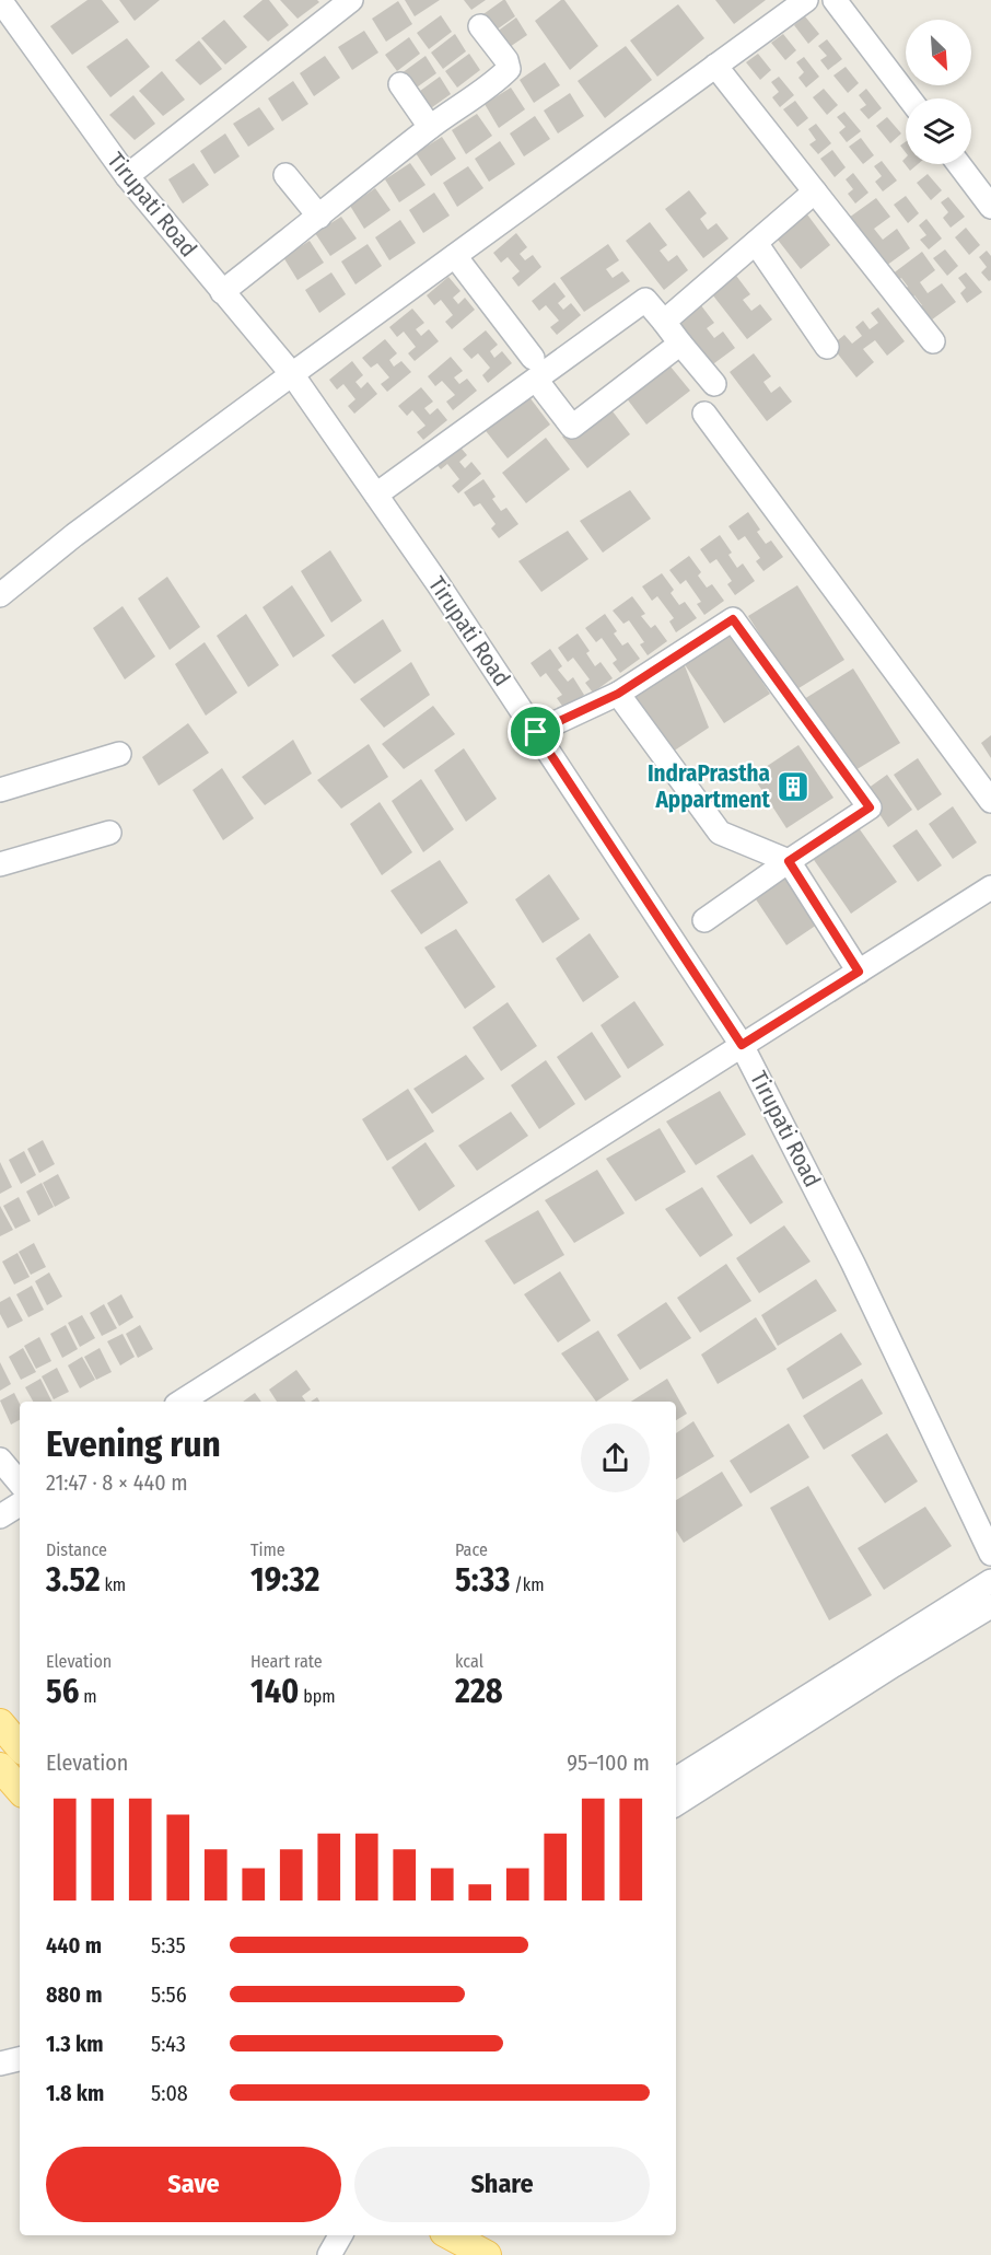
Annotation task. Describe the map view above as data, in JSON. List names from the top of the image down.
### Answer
{
  "streets": {
    "street": ["Tirupati Road"]
  },
  "places": {
    "building": ["IndraPrastha Appartment"]
  },
  "north": "bottom right",
  "page": {
    "heading": ["Evening run", "21:47 · 8 × 440 m"],
    "stats": [
      ["Distance", "3.52 km"],
      ["Time", "19:32"],
      ["Pace", "5:33 /km"],
      ["Elevation", "56 m"],
      ["Heart rate", "140 bpm"],
      ["kcal", "228"]
    ],
    "chart": ["Elevation", "95–100 m"],
    "list": [
      {
        "name": "440 m",
        "note": "5:35"
      },
      {
        "name": "880 m",
        "note": "5:56"
      },
      {
        "name": "1.3 km",
        "note": "5:43"
      },
      {
        "name": "1.8 km",
        "note": "5:08"
      }
    ],
    "buttons": ["Save", "Share"]
  }
}
